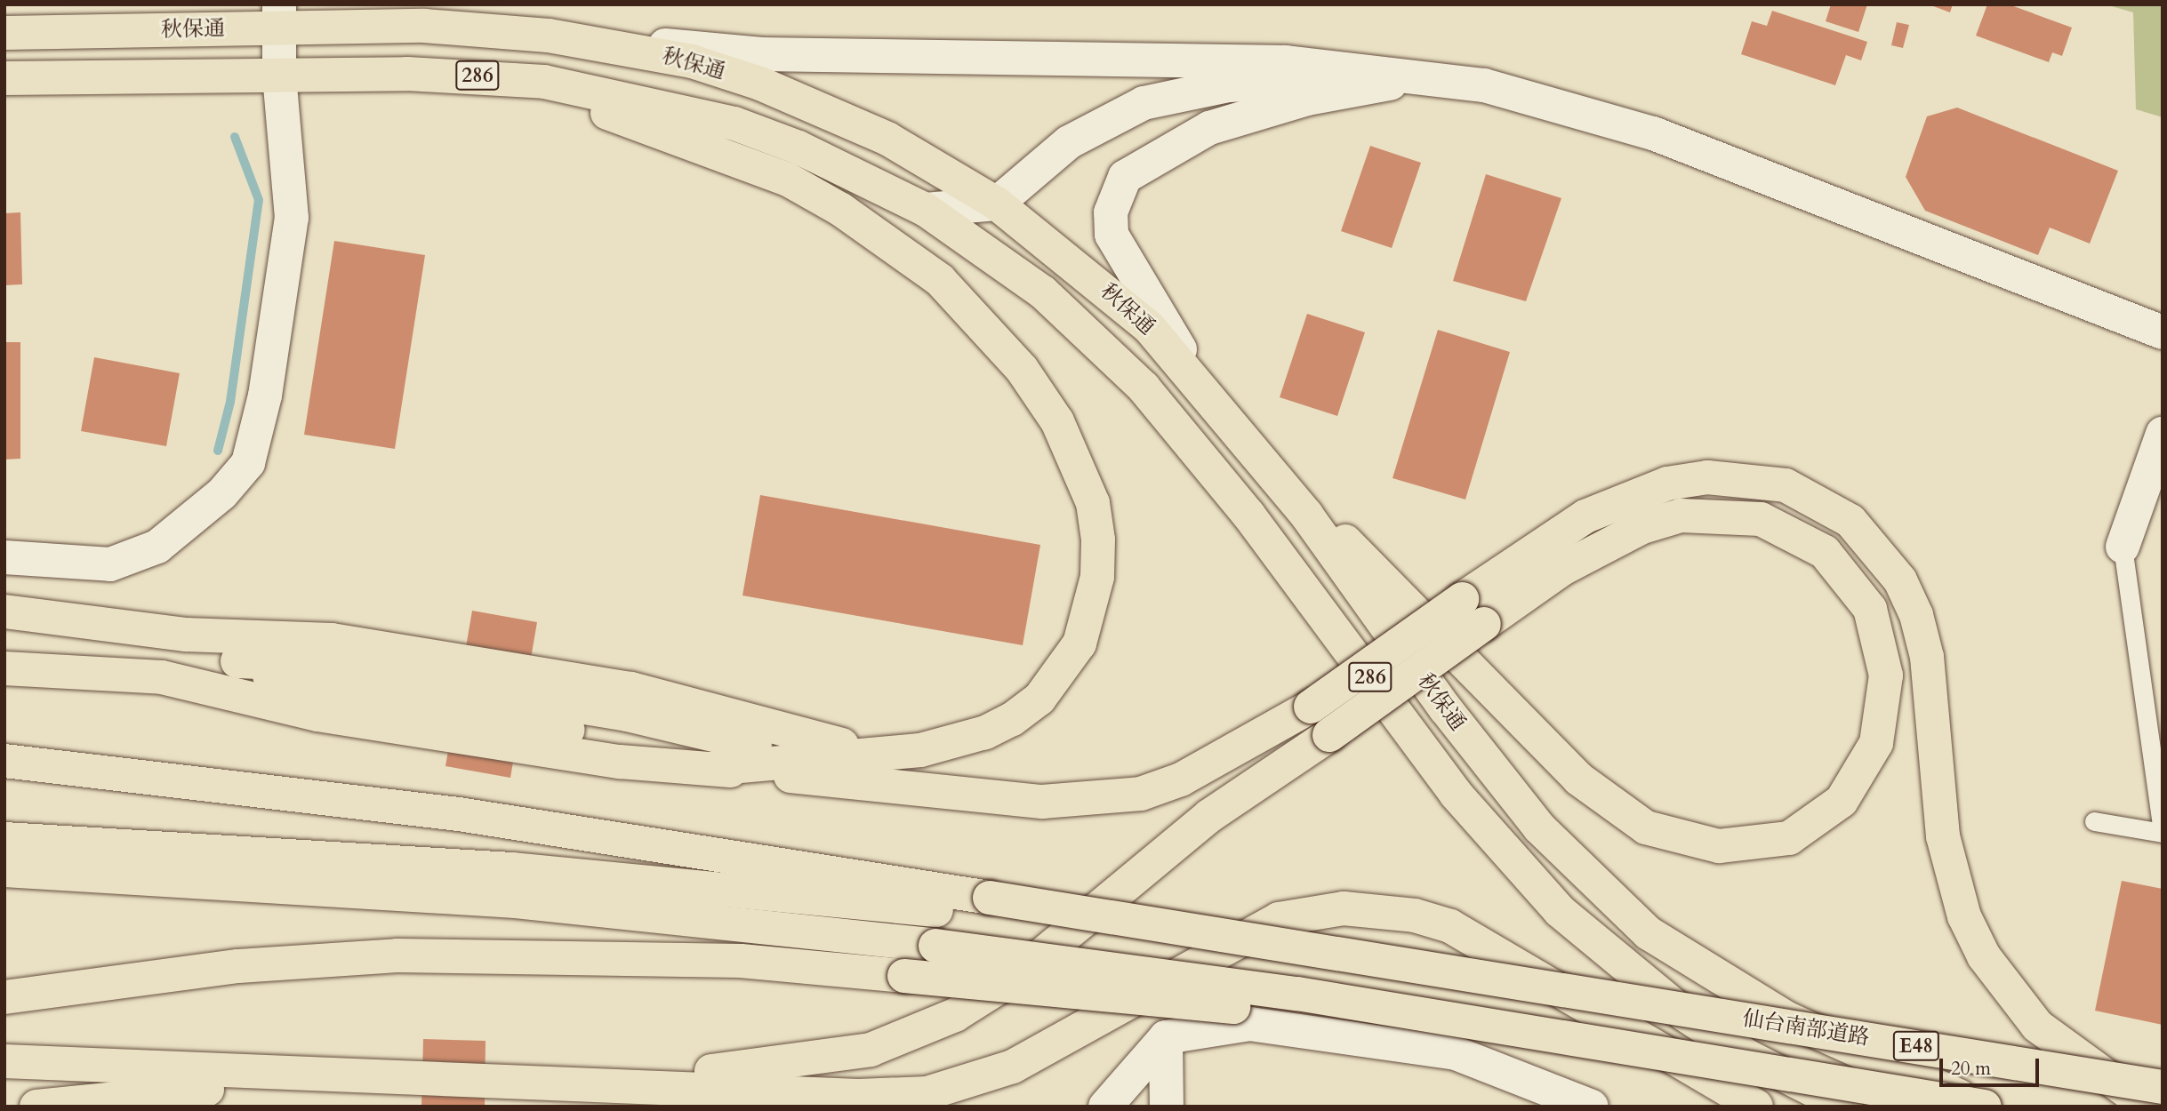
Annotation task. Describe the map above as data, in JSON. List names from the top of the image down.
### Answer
{
  "streets": {
    "highway": [
      "秋保通",
      "286",
      "仙台南部道路",
      "E48"
    ]
  },
  "crossings": [
    ["秋保通", "E48"]
  ],
  "scale_bar": "20 m"
}
